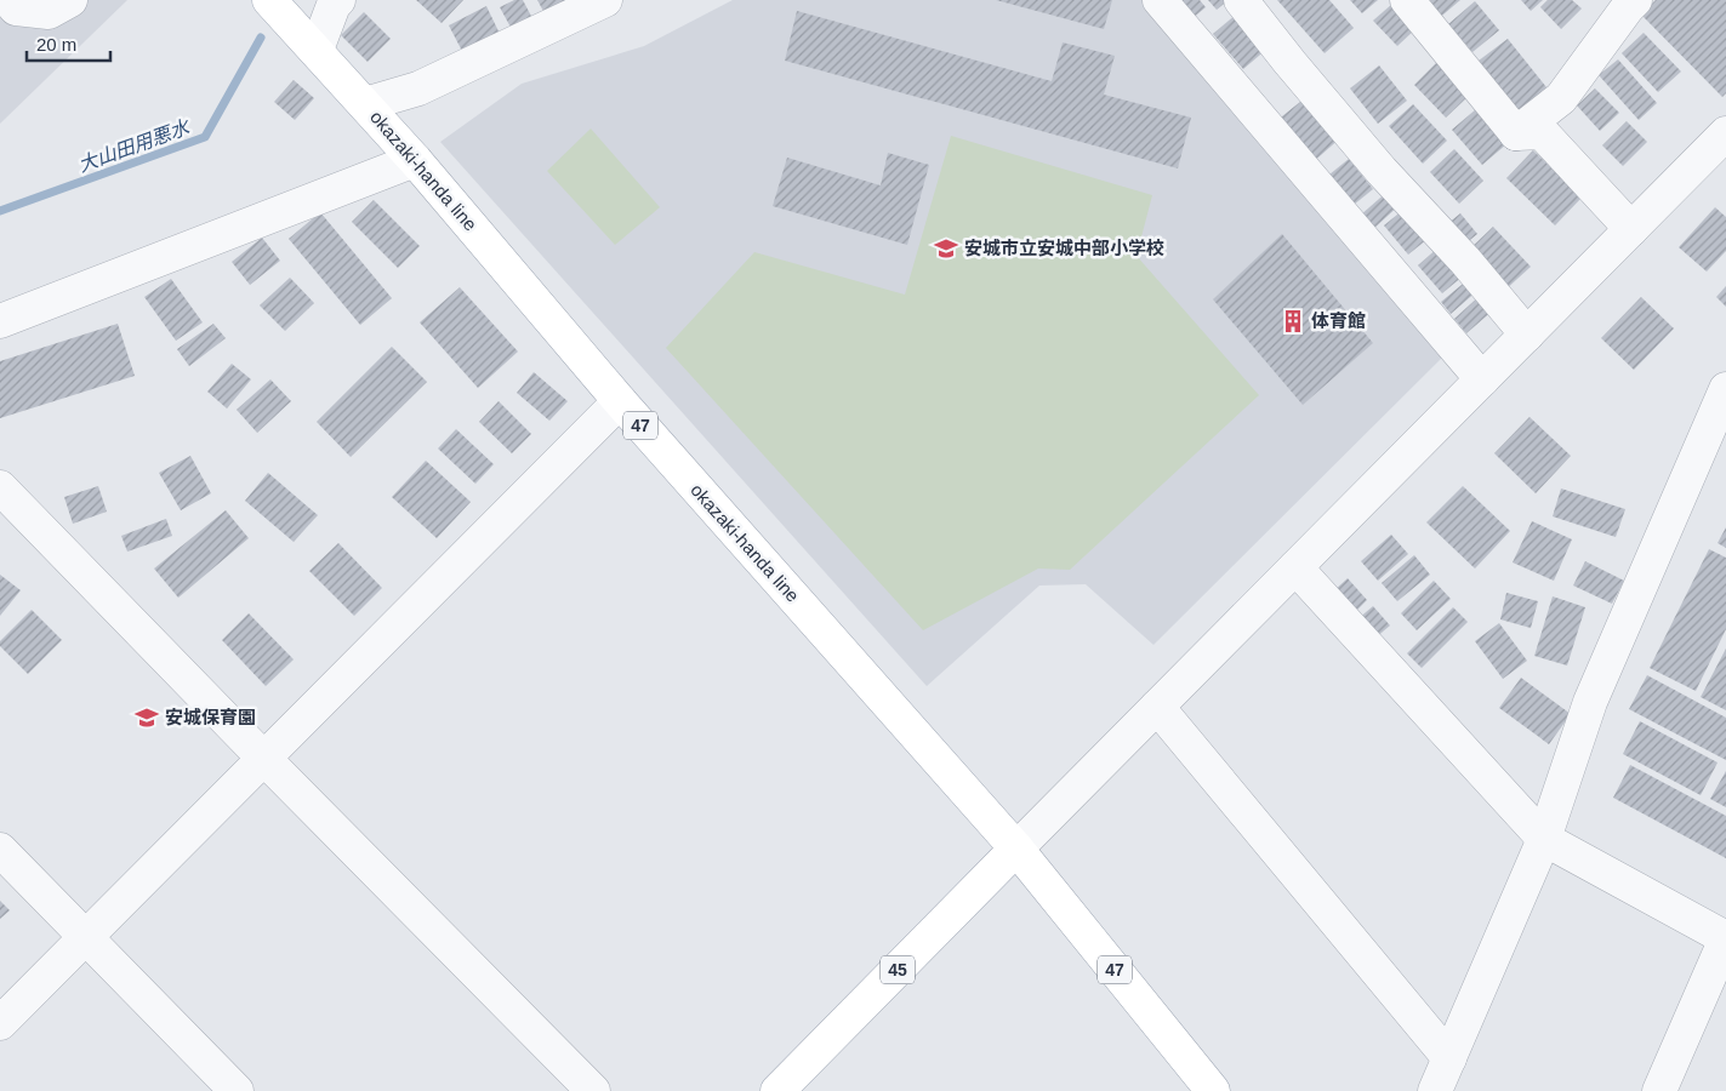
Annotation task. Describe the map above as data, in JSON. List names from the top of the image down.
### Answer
{
  "streets": {
    "main road": ["okazaki-handa line", "47", "45"]
  },
  "crossings": [
    ["okazaki-handa line", "45"]
  ],
  "water": ["大山田用悪水"],
  "places": {
    "school or university": ["安城市立安城中部小学校", "安城保育園"],
    "building": ["体育館"]
  },
  "scale_bar": "20 m"
}
